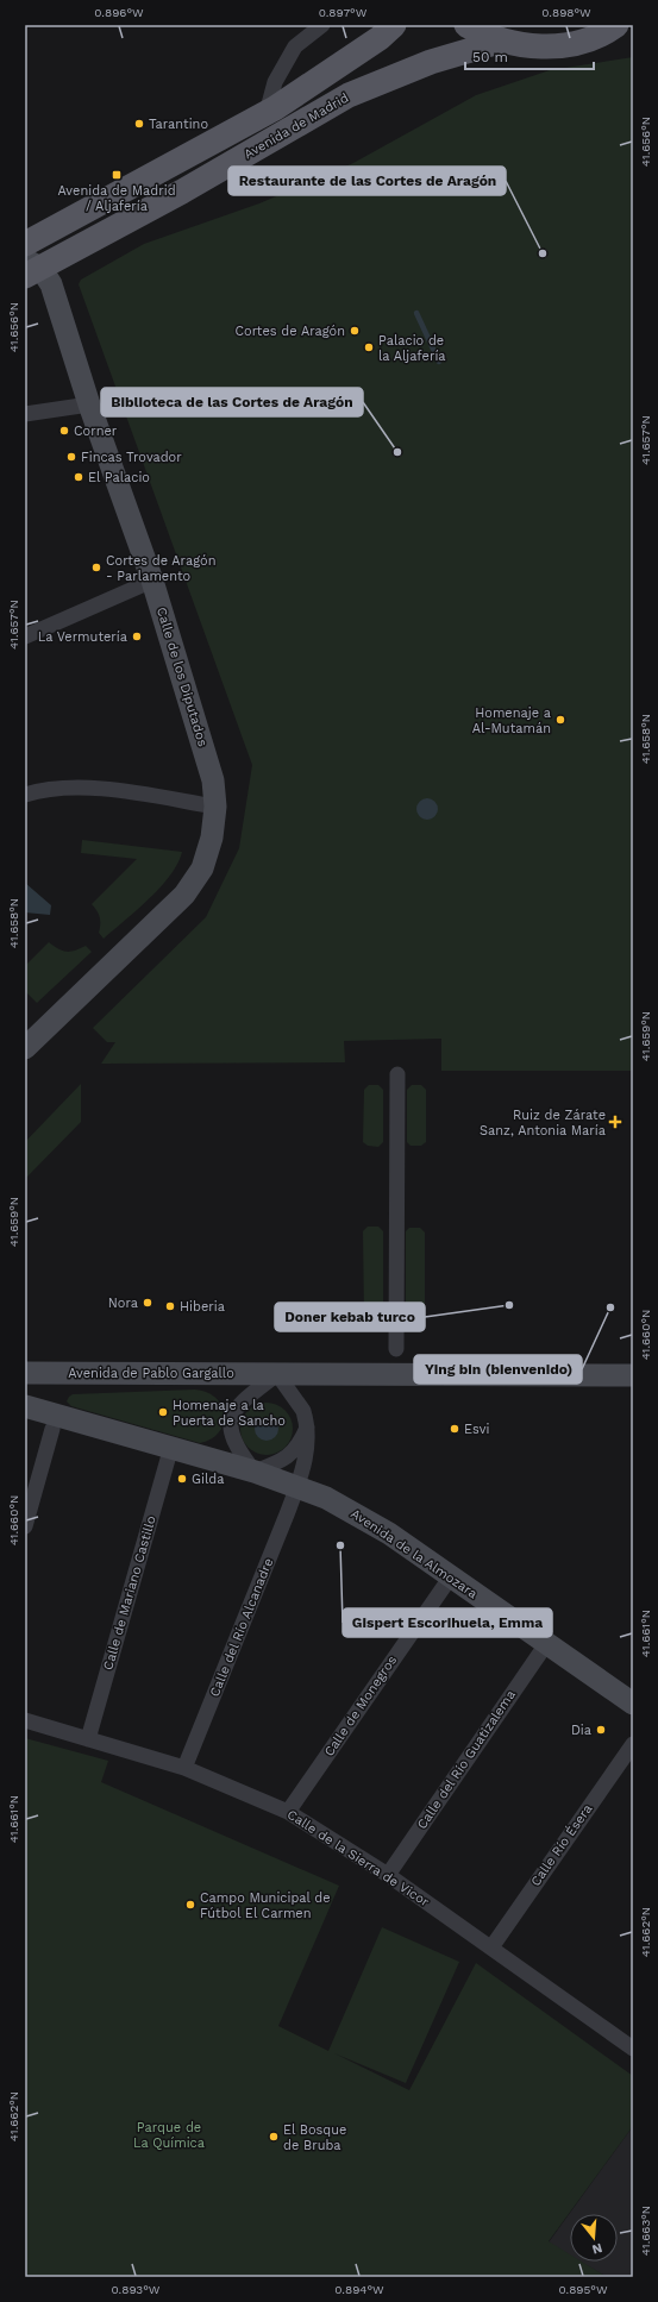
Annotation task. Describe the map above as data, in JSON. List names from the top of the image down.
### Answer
{
  "streets": {
    "main road": ["Avenida de Madrid"],
    "street": [
      "Calle de los Diputados",
      "Avenida de Pablo Gargallo",
      "Avenida de la Almozara",
      "Calle de Mariano Castillo",
      "Calle del Río Alcanadre",
      "Calle de Monegros",
      "Calle del Río Guatizalema",
      "Calle Río Ésera",
      "Calle de la Sierra de Vicor"
    ]
  },
  "crossings": [
    ["Avenida de Madrid", "Calle de los Diputados"],
    ["Avenida de Pablo Gargallo", "Avenida de la Almozara"],
    ["Avenida de la Almozara", "Calle de Mariano Castillo"],
    ["Avenida de la Almozara", "Calle del Río Alcanadre"],
    ["Avenida de la Almozara", "Calle de Monegros"],
    ["Avenida de la Almozara", "Calle del Río Guatizalema"],
    ["Calle de Mariano Castillo", "Calle de la Sierra de Vicor"],
    ["Calle del Río Alcanadre", "Calle de la Sierra de Vicor"],
    ["Calle de Monegros", "Calle de la Sierra de Vicor"],
    ["Calle del Río Guatizalema", "Calle de la Sierra de Vicor"],
    ["Calle Río Ésera", "Calle de la Sierra de Vicor"]
  ],
  "parks": ["Parque de La Química"],
  "places": {
    "other": [
      "Tarantino",
      "Restaurante de las Cortes de Aragón",
      "Cortes de Aragón",
      "Palacio de la Aljafería",
      "Corner",
      "Biblioteca de las Cortes de Aragón",
      "Fincas Trovador",
      "El Palacio",
      "Cortes de Aragón - Parlamento",
      "La Vermutería",
      "Homenaje a Al-Mutamán",
      "Nora",
      "Doner kebab turco",
      "Hiberia",
      "Ying bin (bienvenido)",
      "Homenaje a la Puerta de Sancho",
      "Esvi",
      "Gilda",
      "Gispert Escorihuela, Emma",
      "Dia",
      "Campo Municipal de Fútbol El Carmen",
      "El Bosque de Bruba"
    ],
    "transit": ["Avenida de Madrid / Aljafería"],
    "health": ["Ruiz de Zárate Sanz, Antonia María"]
  },
  "scale_bar": "50 m",
  "north": "bottom",
  "coordinates": [
    "0.896°W",
    "0.897°W",
    "0.898°W",
    "41.656°N",
    "41.657°N",
    "41.658°N",
    "41.659°N",
    "41.660°N",
    "41.661°N",
    "41.662°N",
    "41.663°N",
    "0.893°W",
    "0.894°W",
    "0.895°W"
  ]
}
